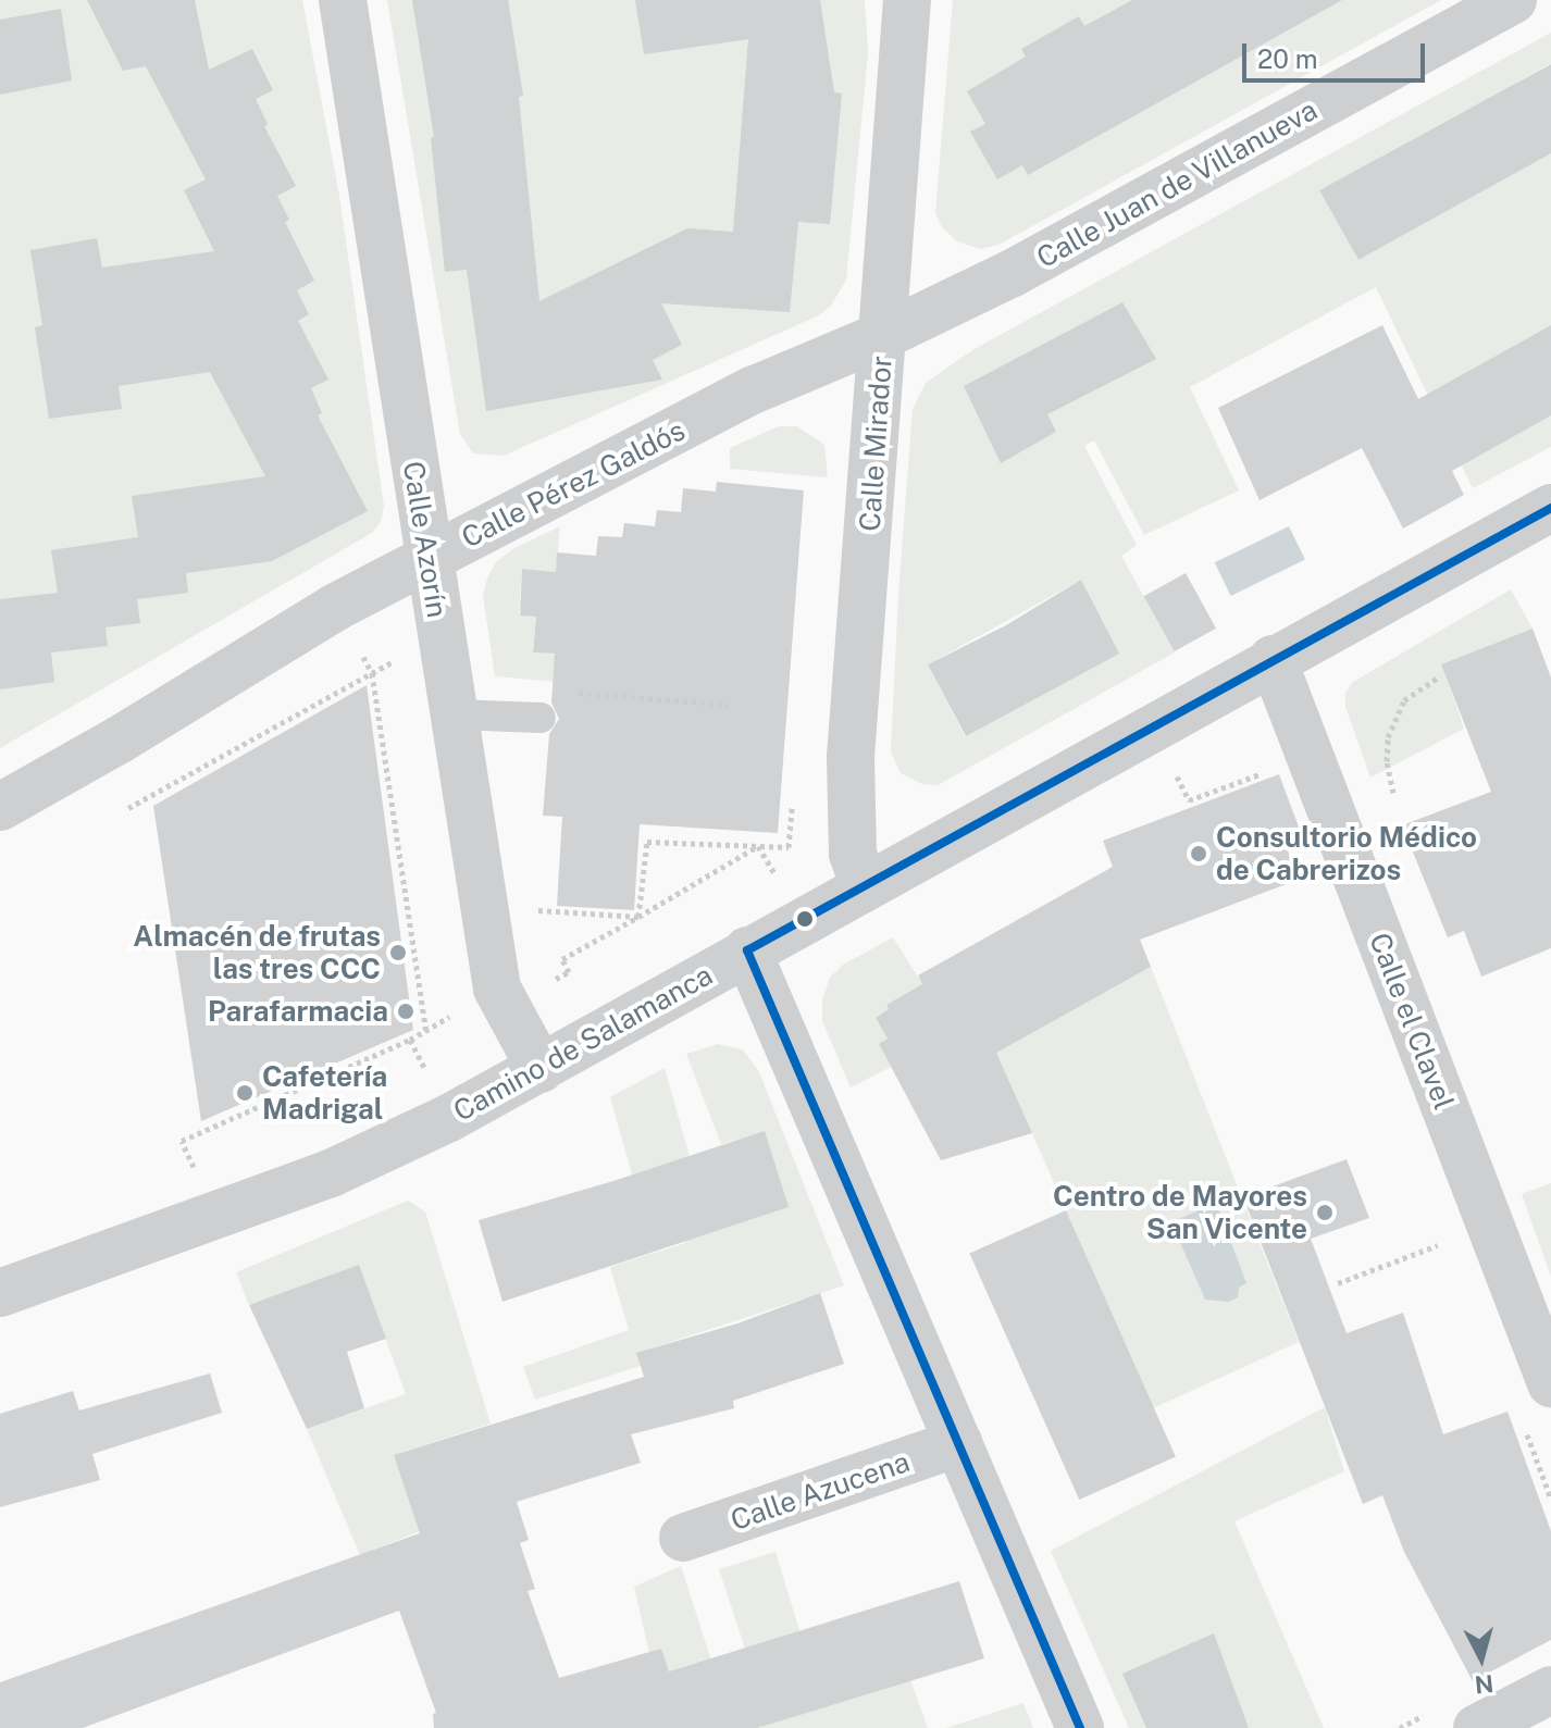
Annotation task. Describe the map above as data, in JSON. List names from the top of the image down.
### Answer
{
  "streets": {
    "street": [
      "Calle Juan de Villanueva",
      "Calle Mirador",
      "Calle Pérez Galdós",
      "Calle Azorín",
      "Calle el Clavel",
      "Camino de Salamanca",
      "Calle Azucena"
    ]
  },
  "crossings": [
    ["Calle Juan de Villanueva", "Calle Mirador"],
    ["Calle Juan de Villanueva", "Calle Pérez Galdós"],
    ["Calle Mirador", "Calle Pérez Galdós"],
    ["Calle Mirador", "Camino de Salamanca"],
    ["Calle Pérez Galdós", "Calle Azorín"],
    ["Calle Azorín", "Camino de Salamanca"],
    ["Calle el Clavel", "Camino de Salamanca"]
  ],
  "places": [
    "Consultorio Médico de Cabrerizos",
    "Almacén de frutas las tres CCC",
    "Parafarmacia",
    "Cafetería Madrigal",
    "Centro de Mayores San Vicente"
  ],
  "scale_bar": "20 m",
  "north": "bottom"
}
